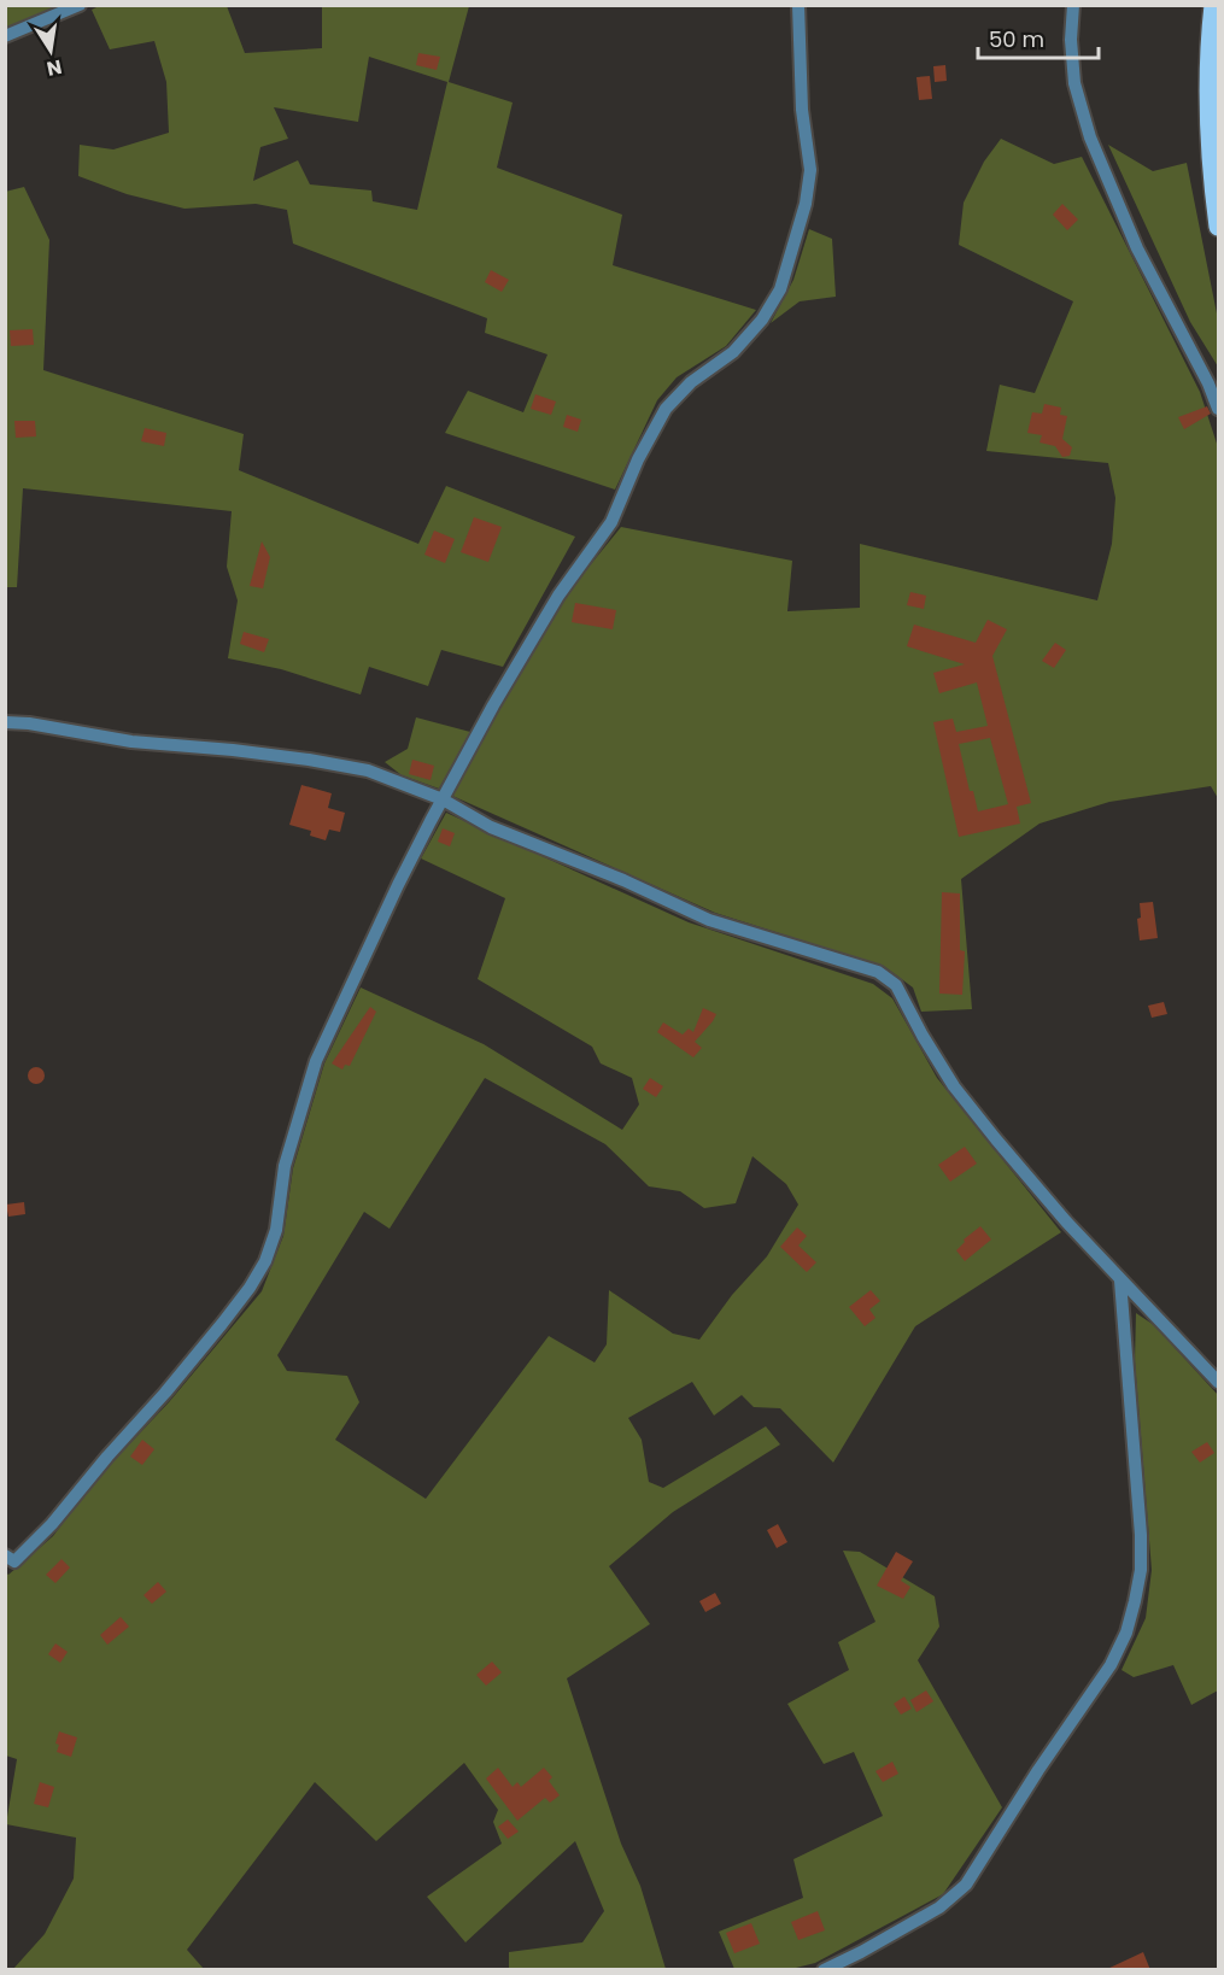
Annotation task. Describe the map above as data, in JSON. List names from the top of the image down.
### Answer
{
  "scale_bar": "50 m",
  "north": "bottom"
}
